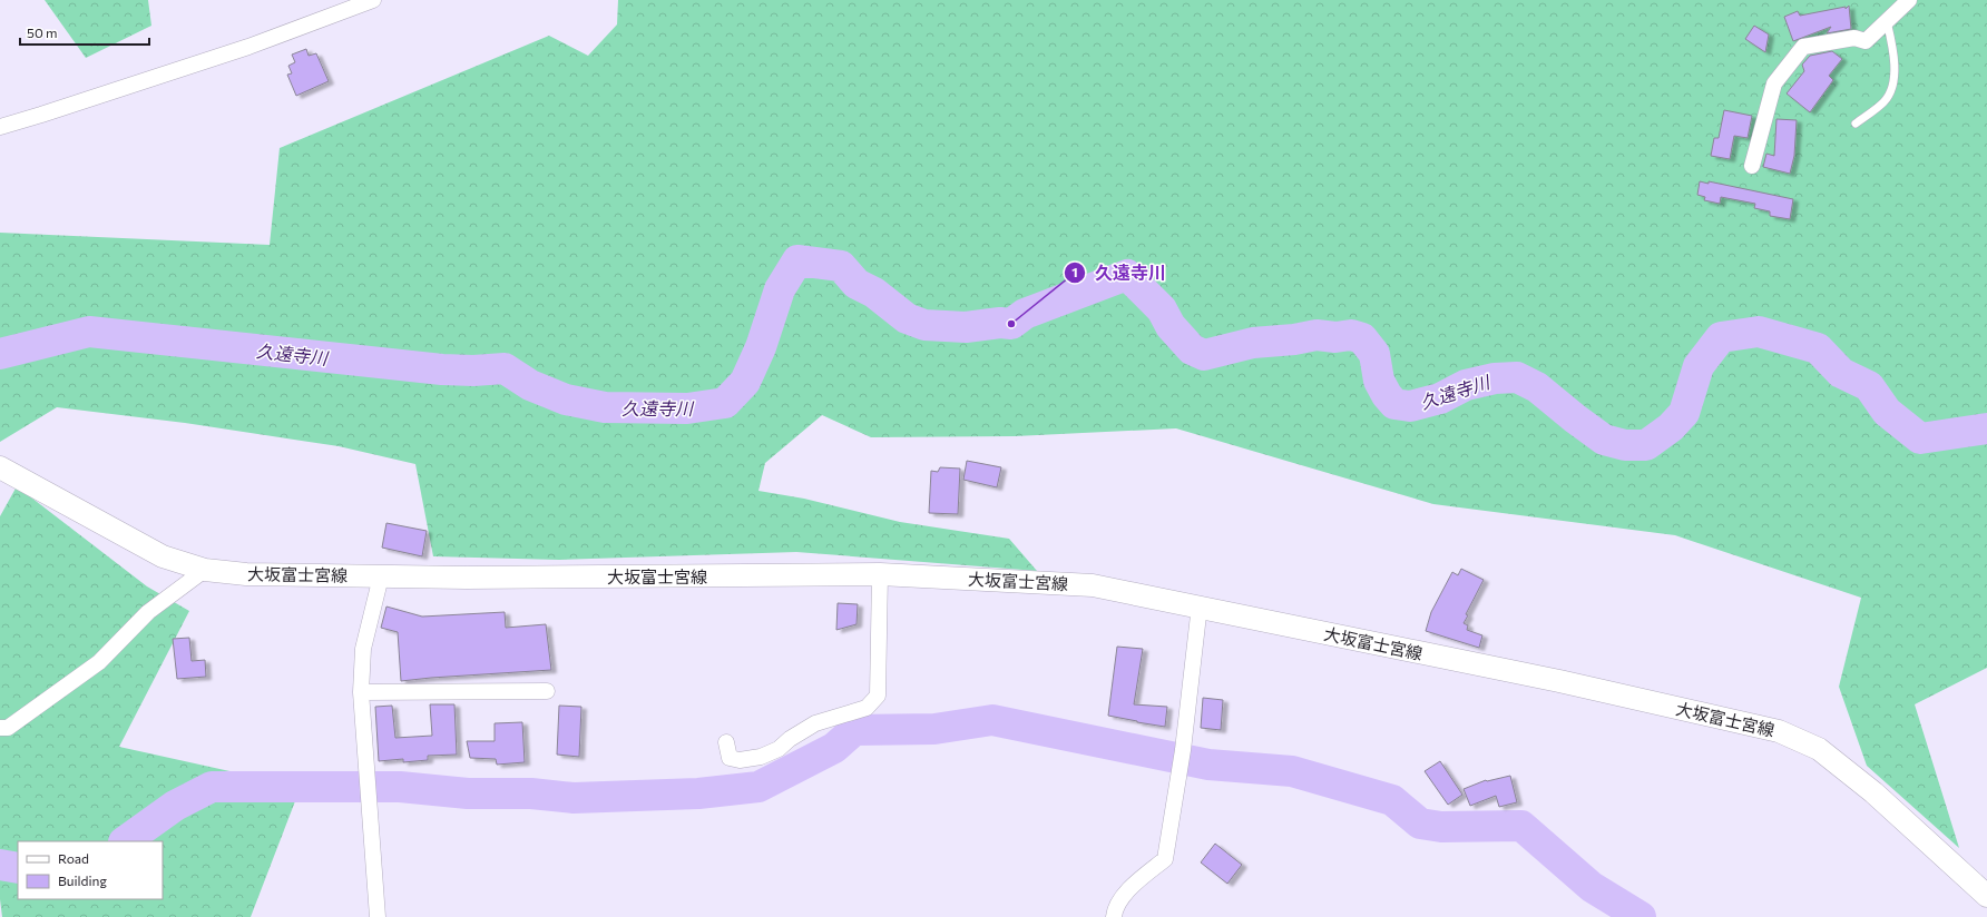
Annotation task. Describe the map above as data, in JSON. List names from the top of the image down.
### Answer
{
  "streets": {
    "main road": ["大坂富士宮線"]
  },
  "water": ["久遠寺川"],
  "places": ["久遠寺川"],
  "legend": ["Road", "Building"],
  "scale_bar": "50 m"
}
